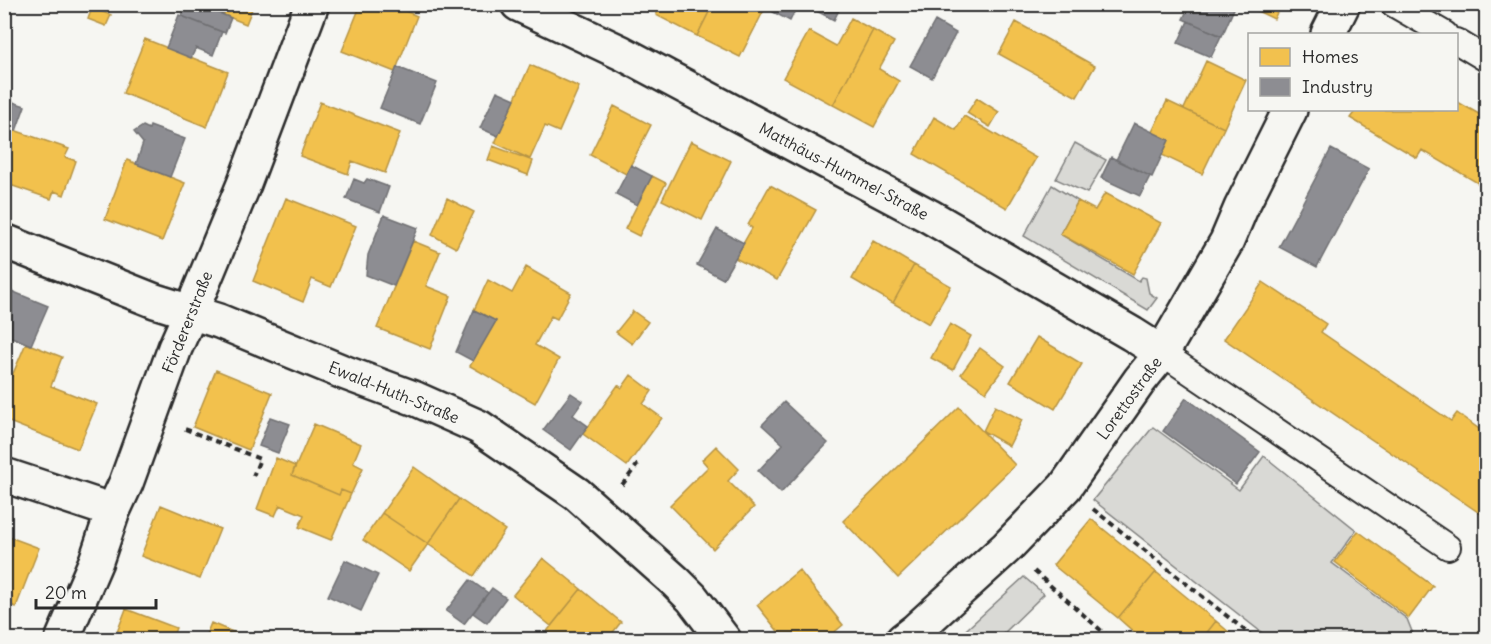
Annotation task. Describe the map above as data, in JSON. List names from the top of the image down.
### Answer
{
  "streets": {
    "street": [
      "Matthäus-Hummel-Straße",
      "Fördererstraße",
      "Ewald-Huth-Straße",
      "Lorettostraße"
    ]
  },
  "crossings": [
    ["Matthäus-Hummel-Straße", "Lorettostraße"],
    ["Fördererstraße", "Ewald-Huth-Straße"]
  ],
  "legend": ["Homes", "Industry"],
  "scale_bar": "20 m"
}
